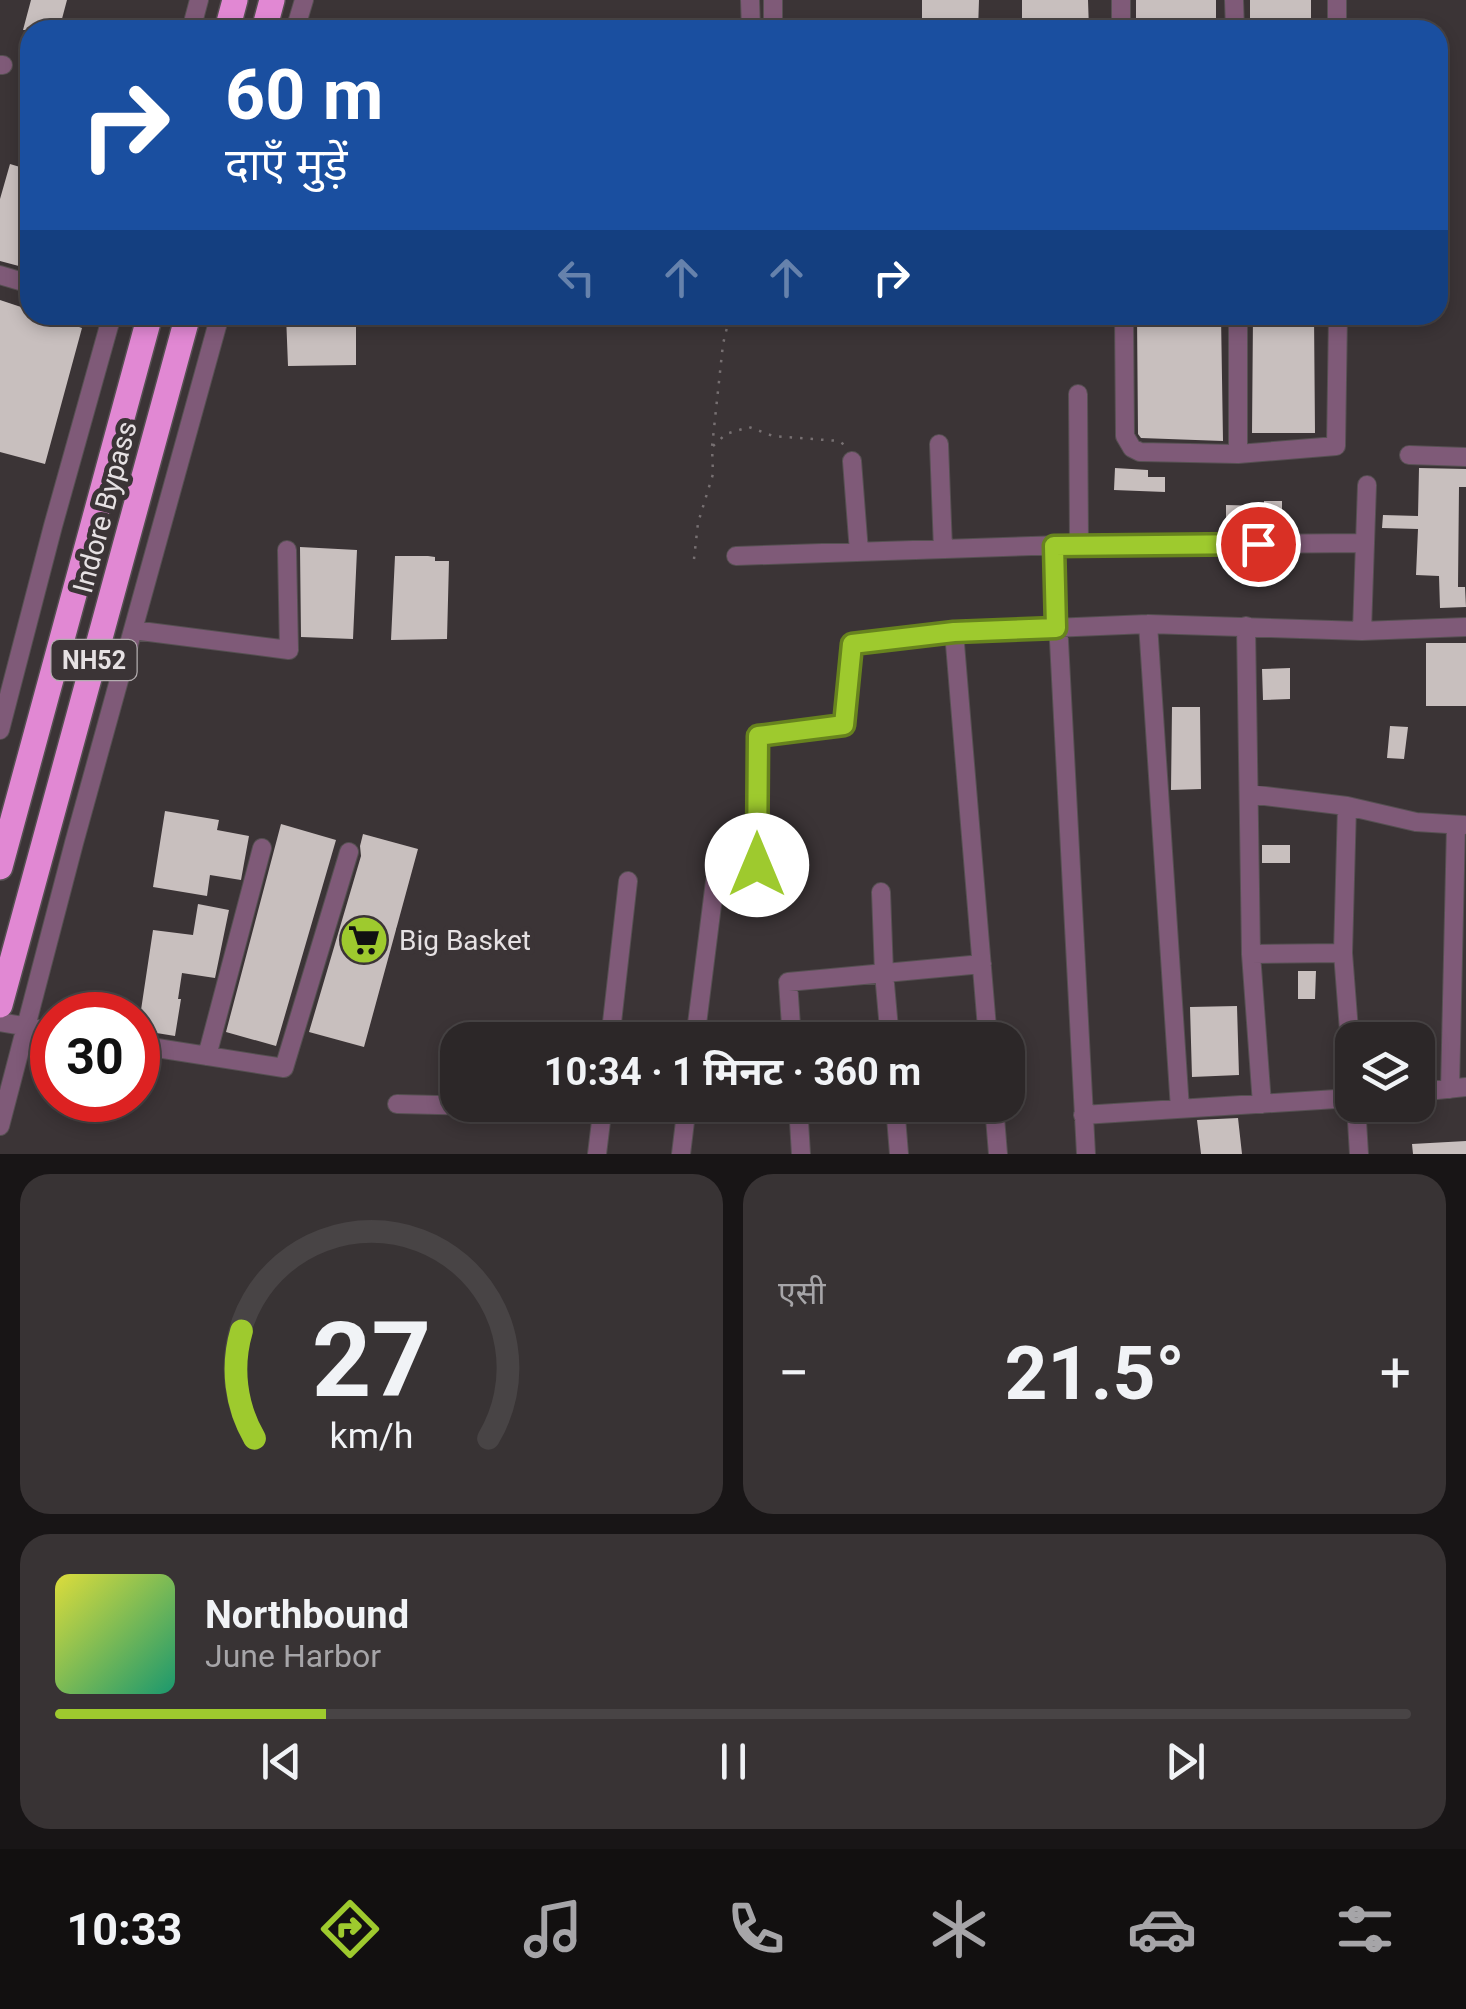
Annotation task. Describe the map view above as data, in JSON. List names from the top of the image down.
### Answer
{
  "streets": {
    "highway": ["Indore Bypass", "NH52"]
  },
  "places": {
    "supermarket": ["Big Basket"]
  },
  "page": {
    "turn": ["60 m", "दाएँ मुड़ें"],
    "limit": "30",
    "trip": "10:34 · 1 मिनट · 360 m",
    "tile": "एसी",
    "heat": ["−", "21.5°", "+"],
    "song": ["Northbound", "June Harbor"],
    "tabs": "10:33",
    "gauge": ["27", "km/h"]
  }
}
